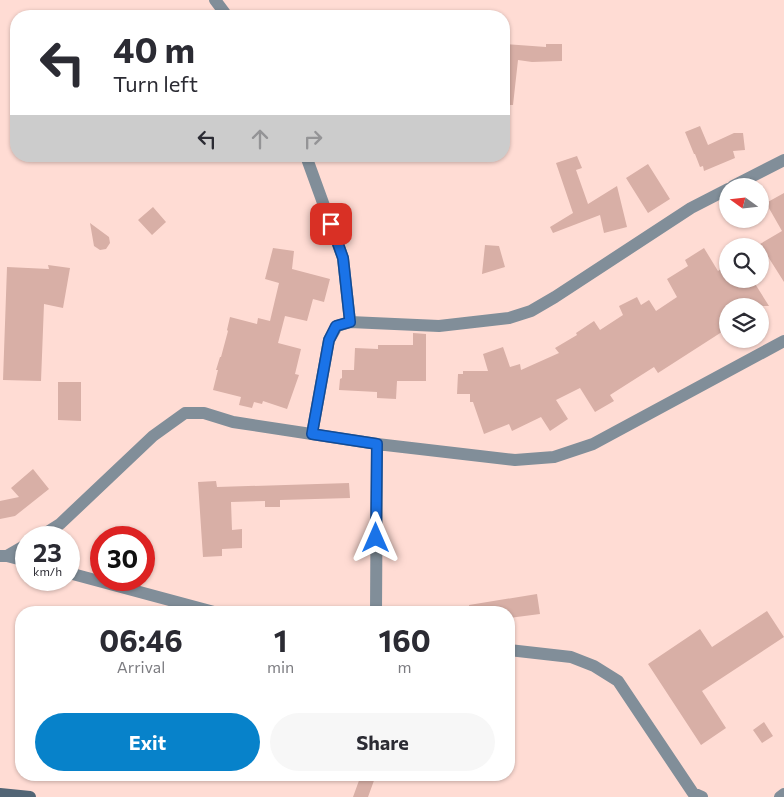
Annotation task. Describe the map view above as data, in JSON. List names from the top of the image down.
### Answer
{
  "north": "left",
  "page": {
    "turn": ["40 m", "Turn left"],
    "speed": "23 km/h",
    "limit": "30",
    "eta": [
      "06:46",
      "Arrival",
      "1",
      "min",
      "160",
      "m"
    ],
    "buttons": ["Exit", "Share"]
  }
}
